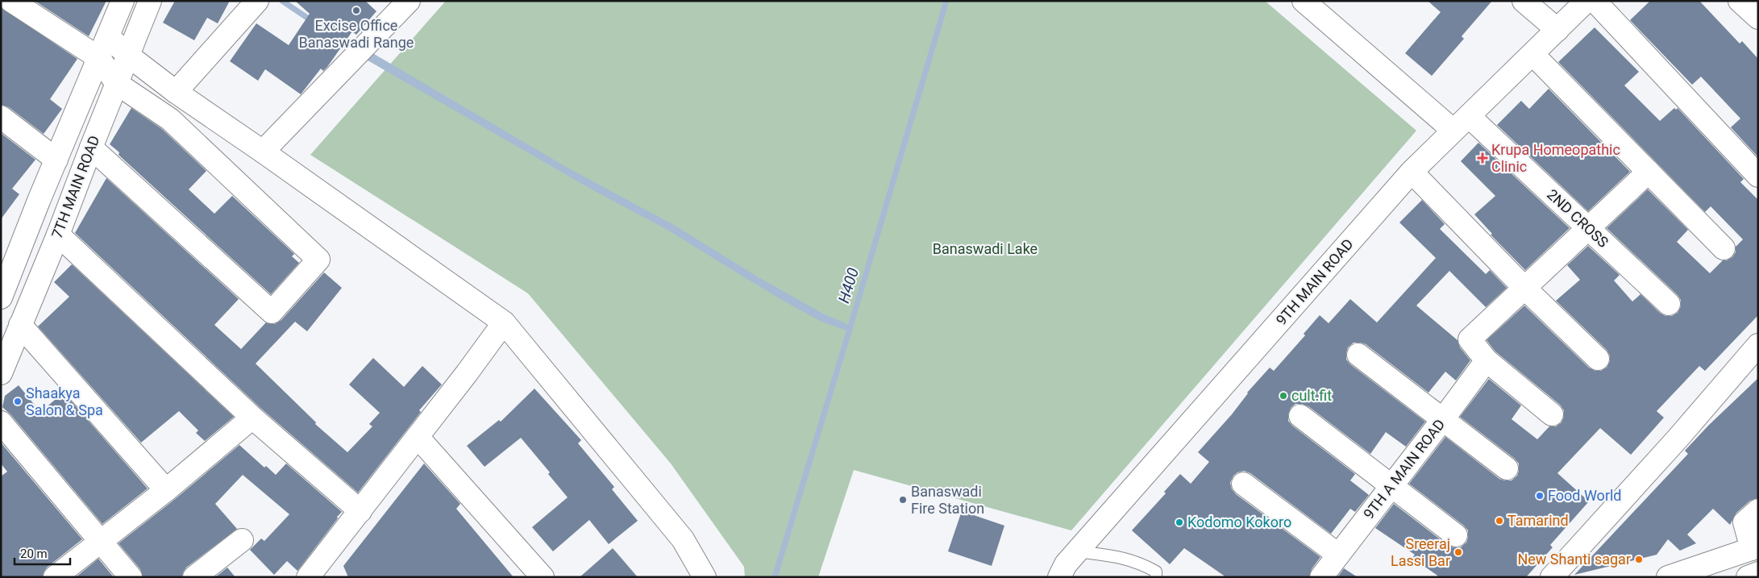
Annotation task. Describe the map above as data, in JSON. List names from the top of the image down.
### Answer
{
  "streets": {
    "street": [
      "7TH MAIN ROAD",
      "2ND CROSS",
      "9TH MAIN ROAD",
      "9TH A MAIN ROAD"
    ]
  },
  "crossings": [
    ["2ND CROSS", "9TH MAIN ROAD"]
  ],
  "water": ["H400"],
  "parks": ["Banaswadi Lake"],
  "places": {
    "other": [
      "Excise Office Banaswadi Range",
      "cult.fit",
      "Shaakya Salon & Spa",
      "Food World",
      "Banaswadi Fire Station",
      "Tamarind",
      "Kodomo Kokoro",
      "Sreeraj Lassi Bar",
      "New Shanti sagar"
    ],
    "health": ["Krupa Homeopathic Clinic"]
  },
  "scale_bar": "20 m"
}
